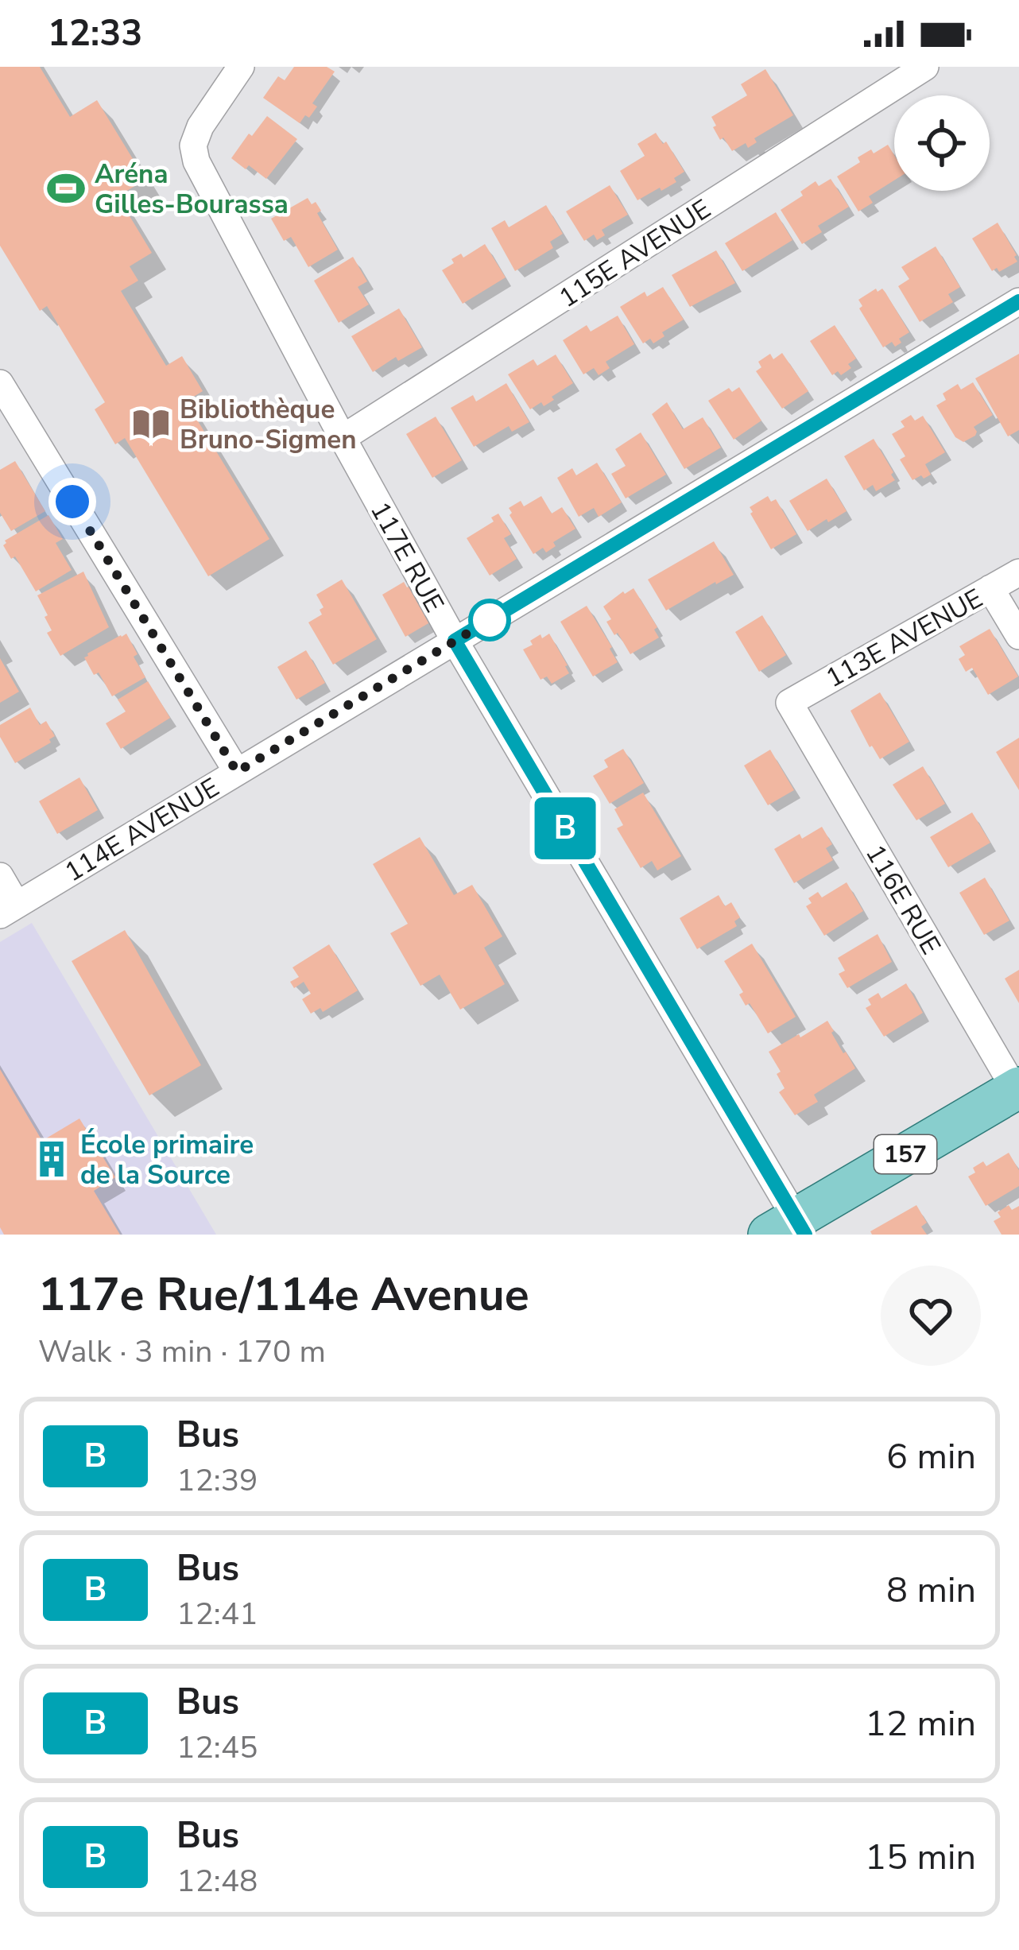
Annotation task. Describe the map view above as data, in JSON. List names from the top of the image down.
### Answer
{
  "streets": {
    "main road": ["157"],
    "street": [
      "115E AVENUE",
      "117E RUE",
      "113E AVENUE",
      "114E AVENUE",
      "116E RUE"
    ]
  },
  "crossings": [
    ["115E AVENUE", "117E RUE"],
    ["117E RUE", "114E AVENUE"],
    ["117E RUE", "157"],
    ["113E AVENUE", "116E RUE"],
    ["116E RUE", "157"]
  ],
  "places": {
    "sports": ["Aréna Gilles-Bourassa"],
    "library": ["Bibliothèque Bruno-Sigmen"],
    "building": ["École primaire de la Source"]
  },
  "lines": ["bus line B"],
  "page": {
    "status": "12:33",
    "on_map": "B",
    "heading": ["117e Rue/114e Avenue", "Walk · 3 min · 170 m"],
    "list": [
      {
        "mark": "B",
        "name": "Bus",
        "note": "12:39",
        "value": "6 min"
      },
      {
        "mark": "B",
        "name": "Bus",
        "note": "12:41",
        "value": "8 min"
      },
      {
        "mark": "B",
        "name": "Bus",
        "note": "12:45",
        "value": "12 min"
      },
      {
        "mark": "B",
        "name": "Bus",
        "note": "12:48",
        "value": "15 min"
      }
    ]
  }
}
